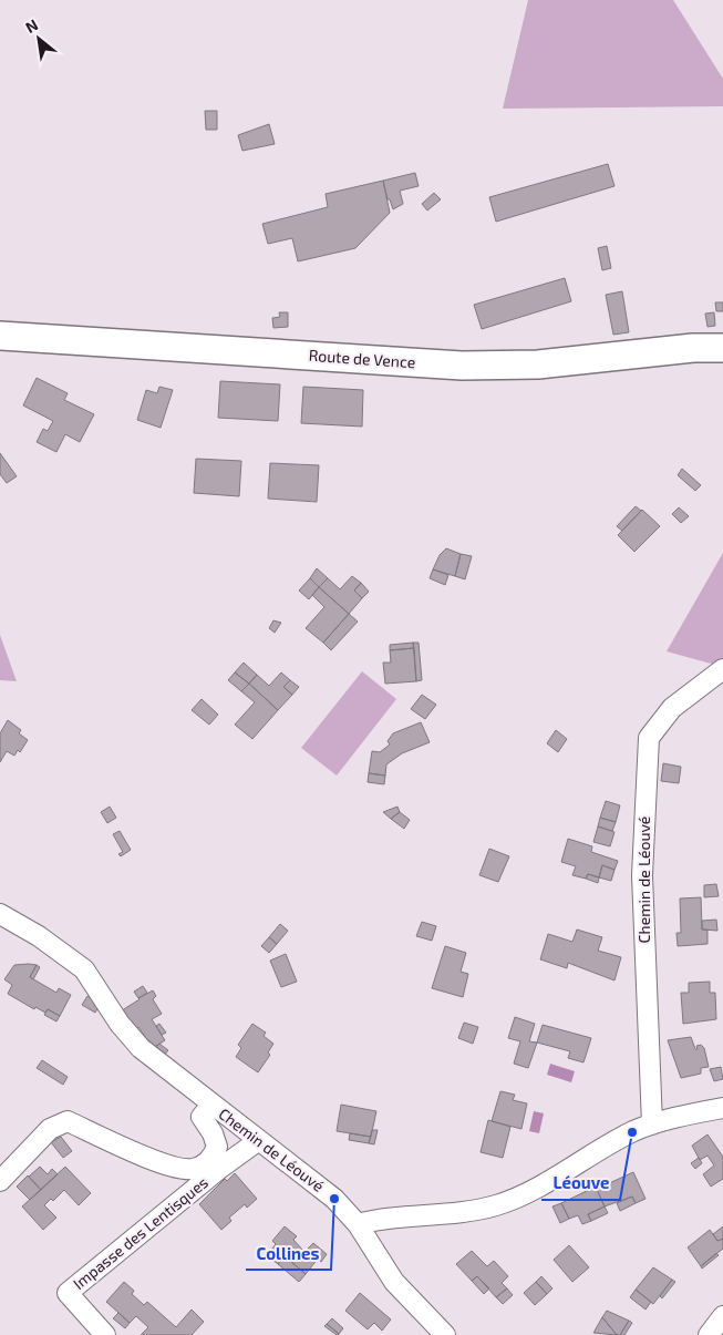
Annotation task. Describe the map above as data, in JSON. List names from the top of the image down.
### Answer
{
  "streets": {
    "main road": ["Route de Vence"],
    "street": ["Chemin de Léouvé", "Impasse des Lentisques"]
  },
  "crossings": [
    ["Chemin de Léouvé", "Impasse des Lentisques"]
  ],
  "places": ["Léouve", "Collines"],
  "north": "top left"
}
